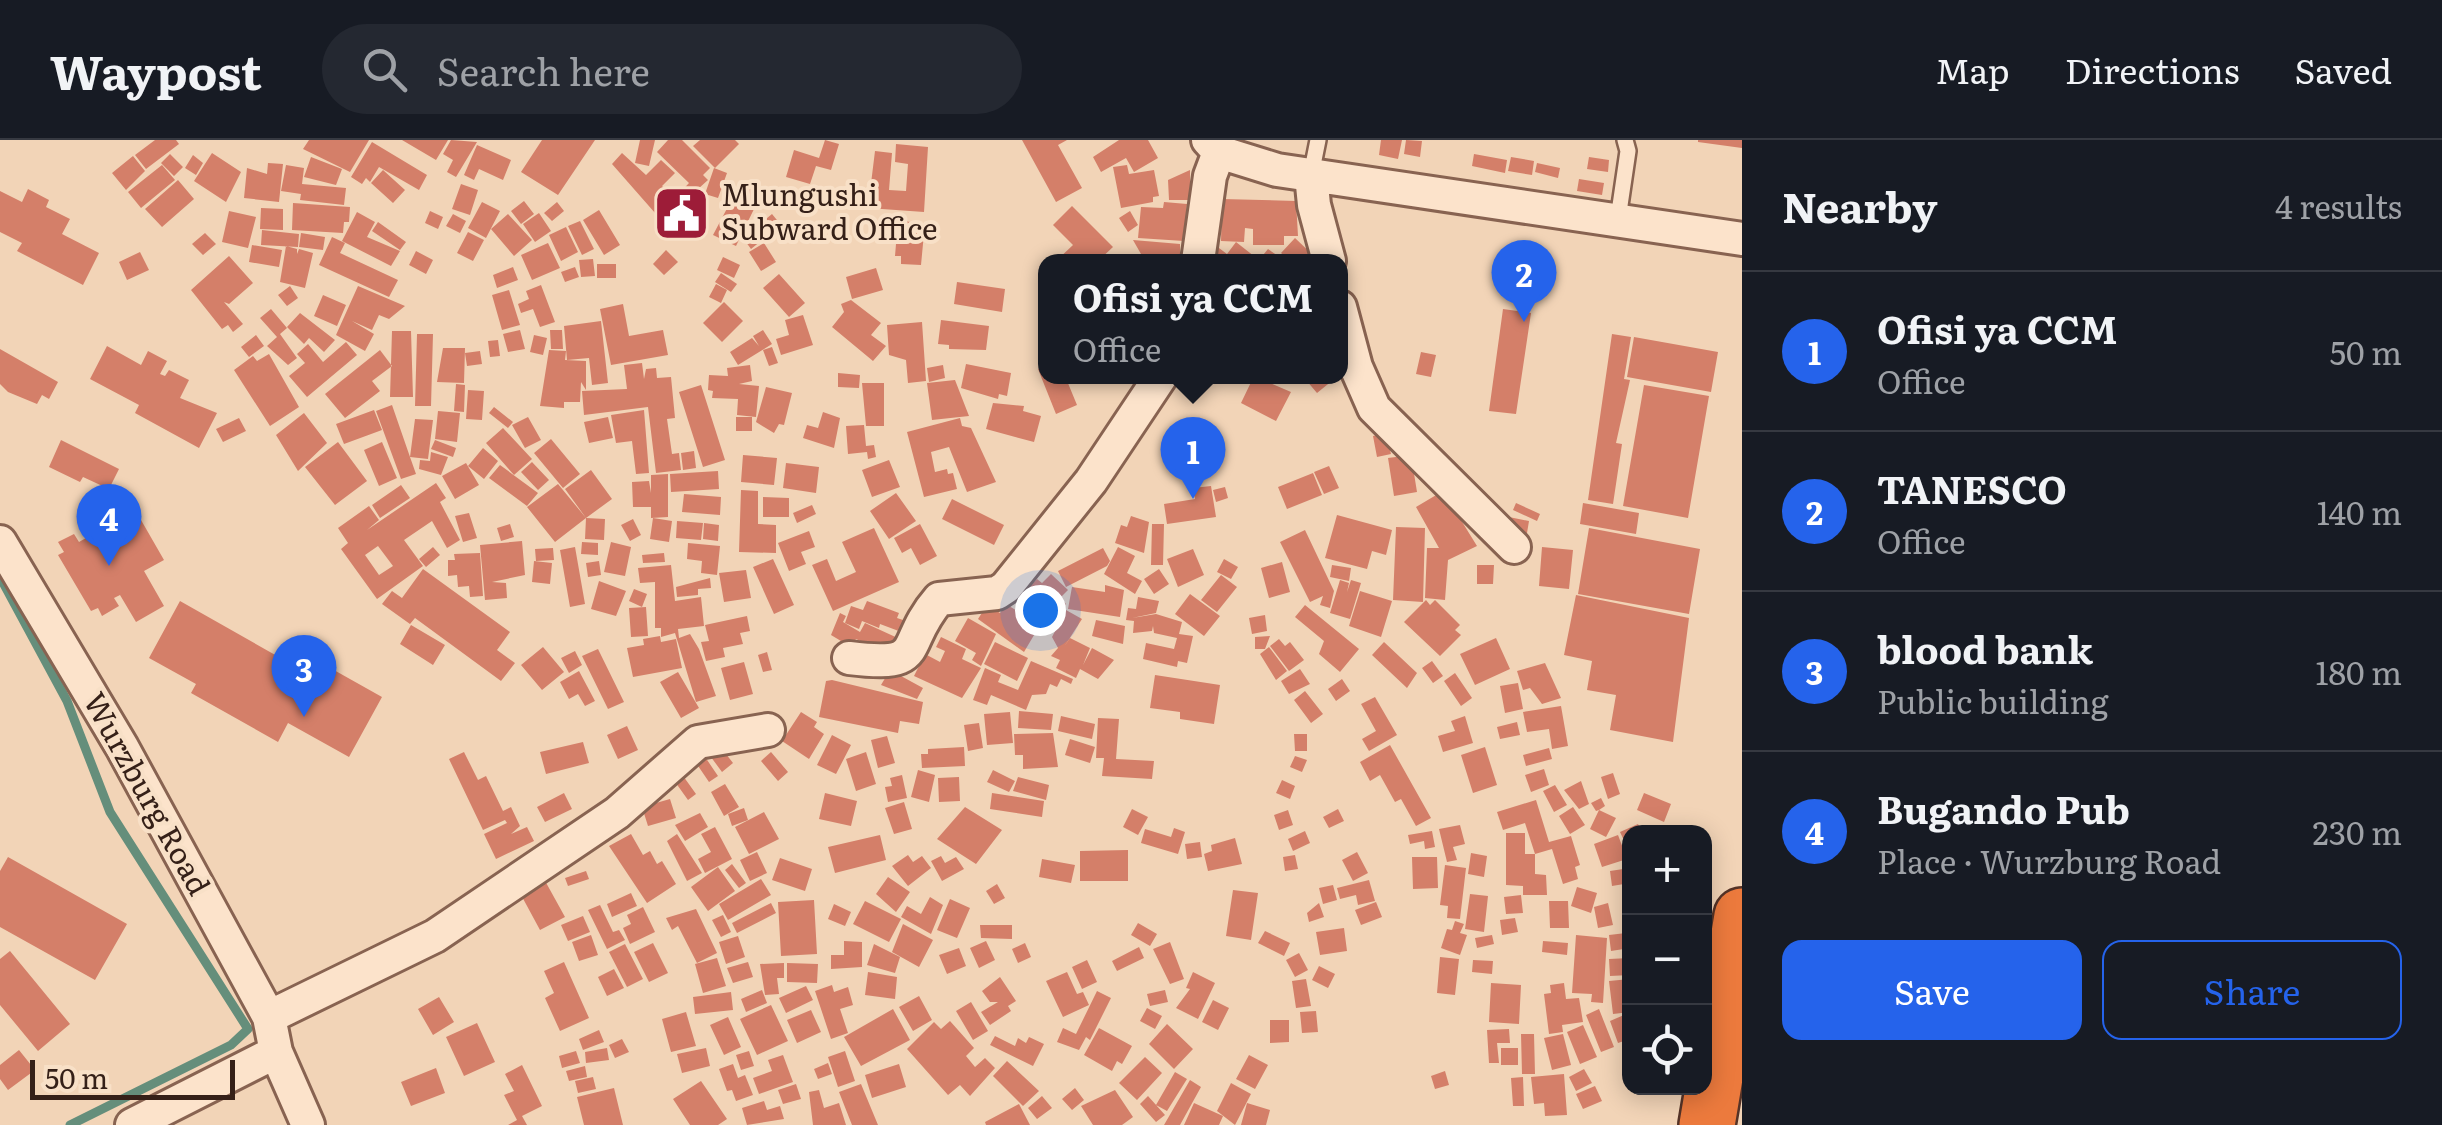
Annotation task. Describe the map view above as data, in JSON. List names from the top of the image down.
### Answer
{
  "streets": {
    "street": ["Wurzburg Road"]
  },
  "places": {
    "public building": ["Mlungushi Subward Office"]
  },
  "scale_bar": "50 m",
  "page": {
    "header": "Waypost",
    "search": "Search here",
    "nav": ["Map", "Directions", "Saved"],
    "heading": ["Nearby", "4 results"],
    "pins": [
      "2",
      "1",
      "4",
      "3"
    ],
    "popup": ["Ofisi ya CCM", "Office"],
    "list": [
      {
        "mark": "1",
        "name": "Ofisi ya CCM",
        "note": "Office",
        "value": "50 m"
      },
      {
        "mark": "2",
        "name": "TANESCO",
        "note": "Office",
        "value": "140 m"
      },
      {
        "mark": "3",
        "name": "blood bank",
        "note": "Public building",
        "value": "180 m"
      },
      {
        "mark": "4",
        "name": "Bugando Pub",
        "note": "Place · Wurzburg Road",
        "value": "230 m"
      }
    ],
    "map_buttons": ["+", "−"],
    "buttons": ["Save", "Share"],
    "scale": "50 m"
  }
}
